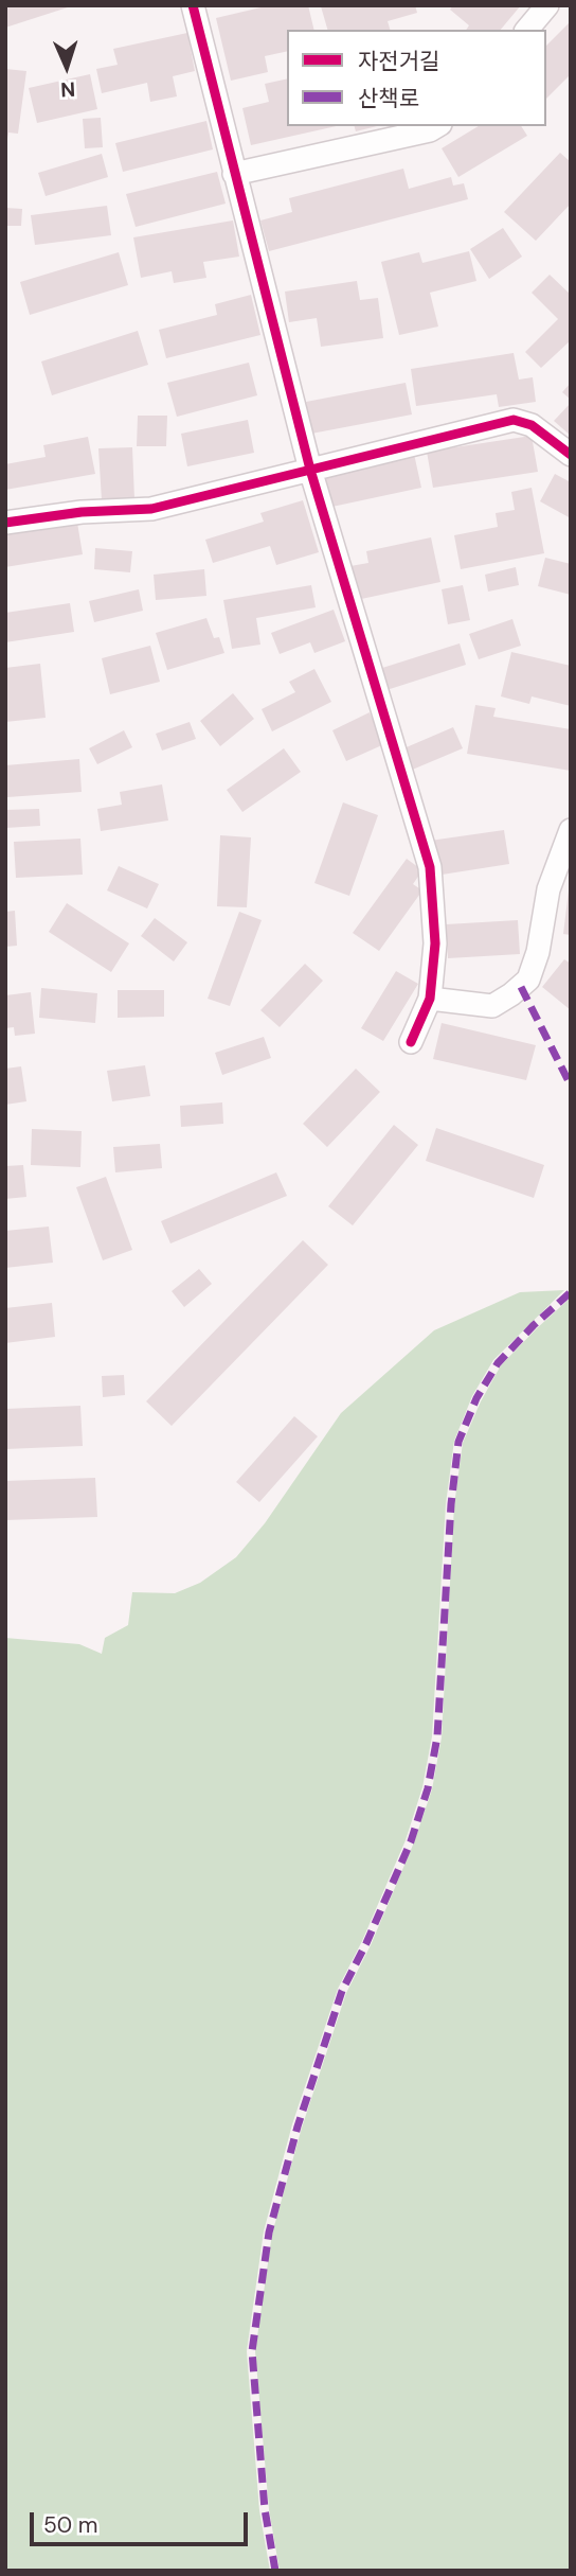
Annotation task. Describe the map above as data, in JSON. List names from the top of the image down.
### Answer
{
  "legend": ["자전거길", "산책로"],
  "scale_bar": "50 m",
  "north": "bottom"
}
